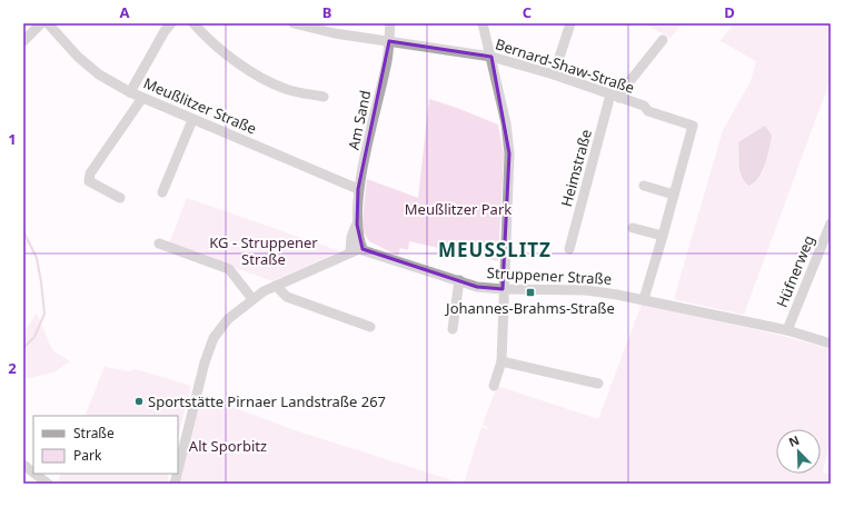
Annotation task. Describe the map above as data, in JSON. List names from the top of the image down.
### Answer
{
  "streets": {
    "street": [
      "Bernard-Shaw-Straße",
      "Meußlitzer Straße",
      "Am Sand",
      "Heimstraße",
      "Hüfnerweg",
      "Struppener Straße"
    ]
  },
  "crossings": [
    ["Bernard-Shaw-Straße", "Am Sand"],
    ["Bernard-Shaw-Straße", "Heimstraße"],
    ["Meußlitzer Straße", "Am Sand"],
    ["Am Sand", "Struppener Straße"],
    ["Hüfnerweg", "Struppener Straße"]
  ],
  "districts": ["MEUSSLITZ"],
  "parks": ["Meußlitzer Park", "KG - Struppener Straße", "Alt Sporbitz"],
  "places": {
    "transit": ["Johannes-Brahms-Straße"],
    "other": ["Sportstätte Pirnaer Landstraße 267"]
  },
  "legend": ["Straße", "Park"],
  "north": "top left",
  "grid": {
    "columns": [
      "A",
      "B",
      "C",
      "D"
    ],
    "rows": ["1", "2"]
  }
}
